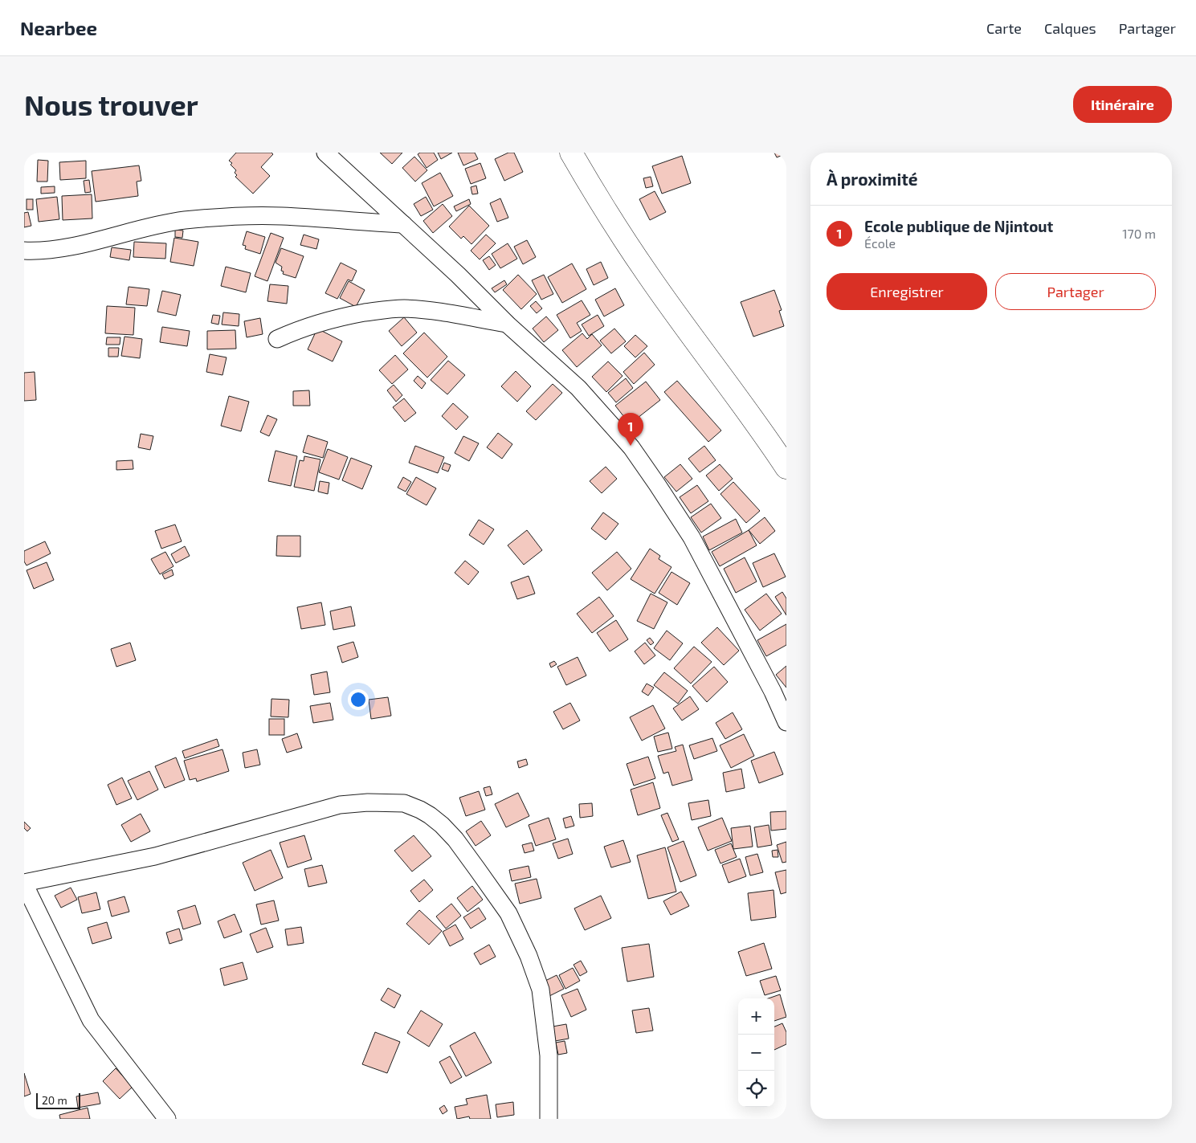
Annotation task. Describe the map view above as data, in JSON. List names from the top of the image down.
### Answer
{
  "scale_bar": "20 m",
  "page": {
    "header": "Nearbee",
    "nav": ["Carte", "Calques", "Partager"],
    "buttons": [
      "Itinéraire",
      ["Enregistrer", "Partager"]
    ],
    "title": "Nous trouver",
    "heading": "À proximité",
    "list": [
      {
        "mark": "1",
        "name": "Ecole publique de Njintout",
        "note": "École",
        "value": "170 m"
      }
    ],
    "pins": "1",
    "map_buttons": ["+", "−"],
    "scale": "20 m"
  }
}
